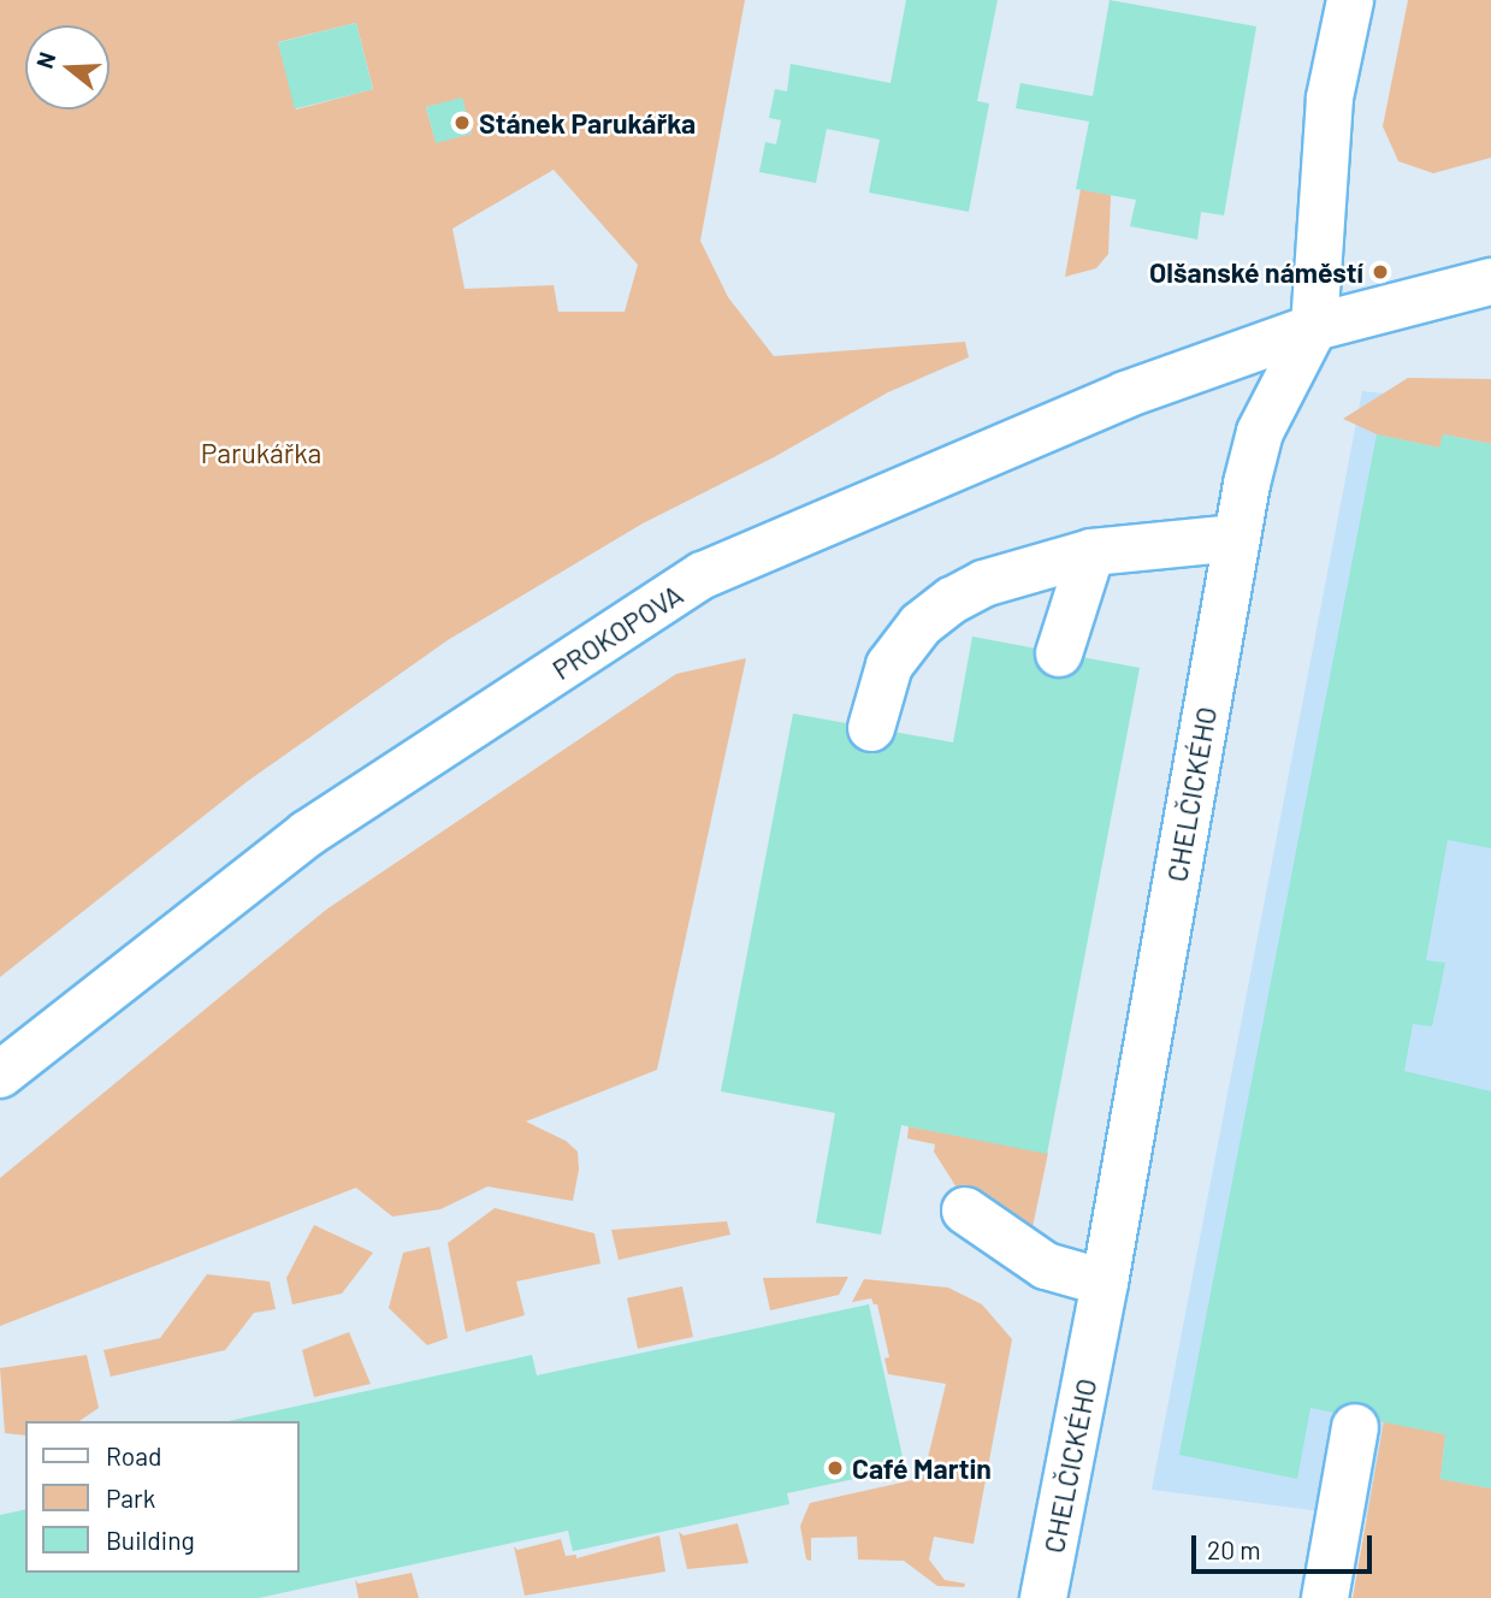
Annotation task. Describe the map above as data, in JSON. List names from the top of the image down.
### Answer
{
  "streets": {
    "street": ["PROKOPOVA", "CHELČICKÉHO"]
  },
  "crossings": [
    ["PROKOPOVA", "CHELČICKÉHO"]
  ],
  "parks": ["Parukářka"],
  "places": ["Stánek Parukářka", "Olšanské náměstí", "Café Martin"],
  "legend": ["Road", "Park", "Building"],
  "scale_bar": "20 m",
  "north": "left"
}
